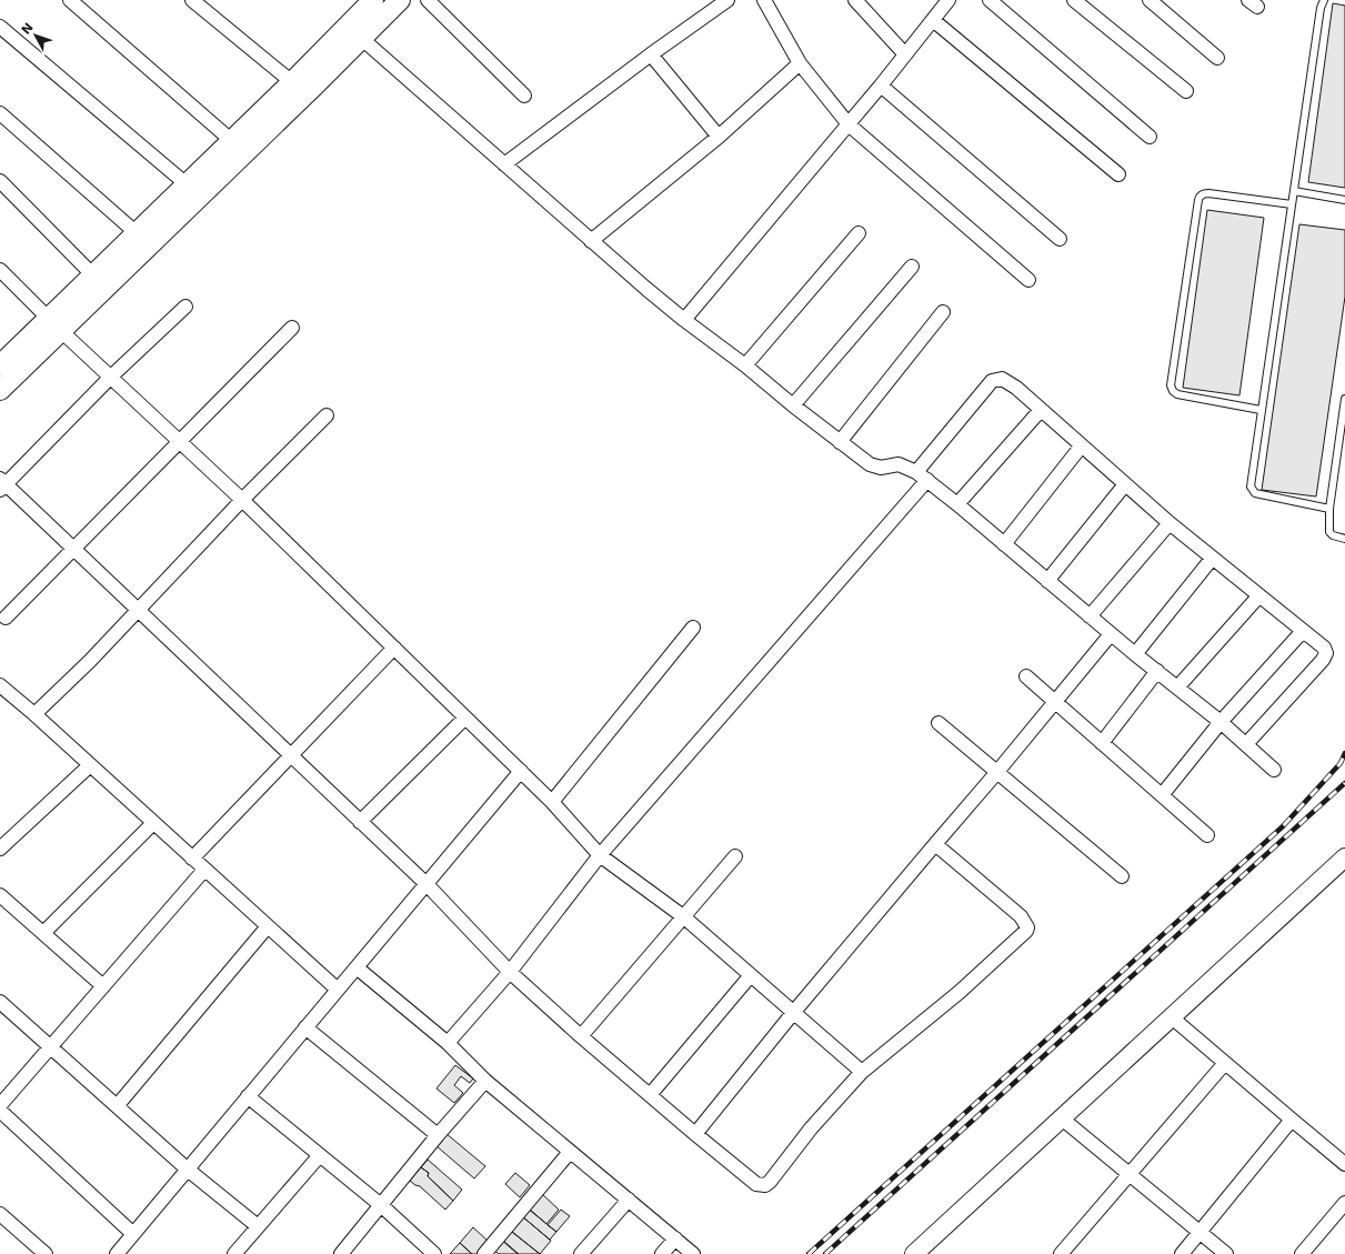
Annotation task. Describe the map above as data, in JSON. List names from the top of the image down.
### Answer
{
  "north": "top left"
}
